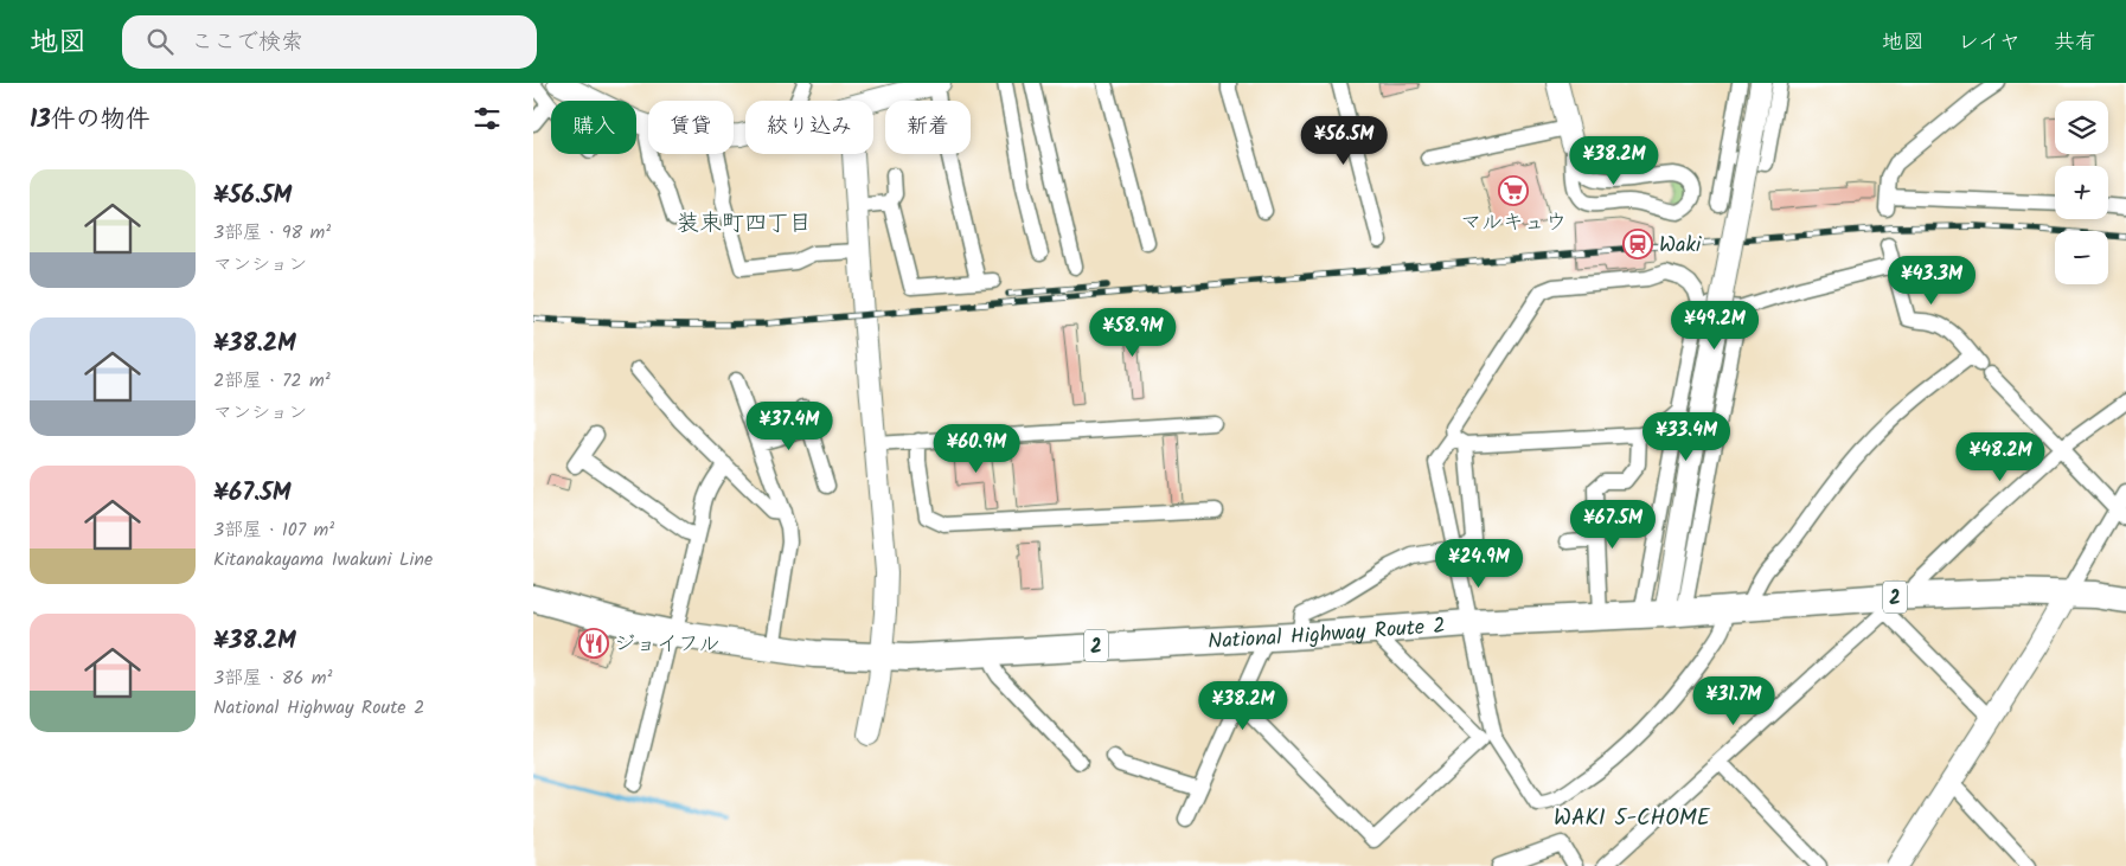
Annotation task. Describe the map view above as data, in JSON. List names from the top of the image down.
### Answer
{
  "streets": {
    "highway": ["2", "National Highway Route 2"]
  },
  "districts": ["装束町四丁目", "WAKI 5-CHOME"],
  "places": {
    "supermarket": ["マルキュウ"],
    "station": ["Waki"],
    "restaurant": ["ジョイフル"]
  },
  "page": {
    "header": "地図",
    "search": "ここで検索",
    "nav": ["地図", "レイヤ", "共有"],
    "heading": "13件の物件",
    "map_buttons": ["+", "−"],
    "chip": [
      "購入",
      "賃貸",
      "絞り込み",
      "新着"
    ],
    "price": [
      "¥56.5M",
      "¥38.2M",
      "¥43.3M",
      "¥49.2M",
      "¥58.9M",
      "¥37.4M",
      "¥33.4M",
      "¥60.9M",
      "¥48.2M",
      "¥67.5M",
      "¥24.9M",
      "¥31.7M",
      "¥38.2M"
    ],
    "list": [
      {
        "name": "¥56.5M",
        "note": "3部屋 · 98 m² · マンション"
      },
      {
        "name": "¥38.2M",
        "note": "2部屋 · 72 m² · マンション"
      },
      {
        "name": "¥67.5M",
        "note": "3部屋 · 107 m² · Kitanakayama Iwakuni Line"
      },
      {
        "name": "¥38.2M",
        "note": "3部屋 · 86 m² · National Highway Route 2"
      }
    ]
  }
}
